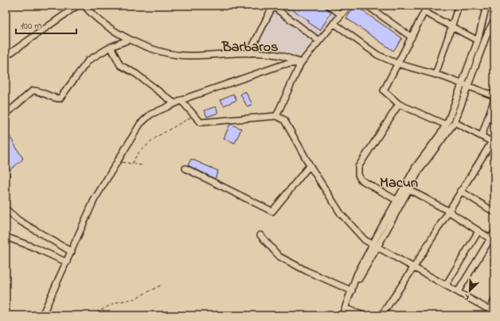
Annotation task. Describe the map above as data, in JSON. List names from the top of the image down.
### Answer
{
  "districts": ["Barbaros", "Macun"],
  "scale_bar": "100 m",
  "north": "bottom left"
}
